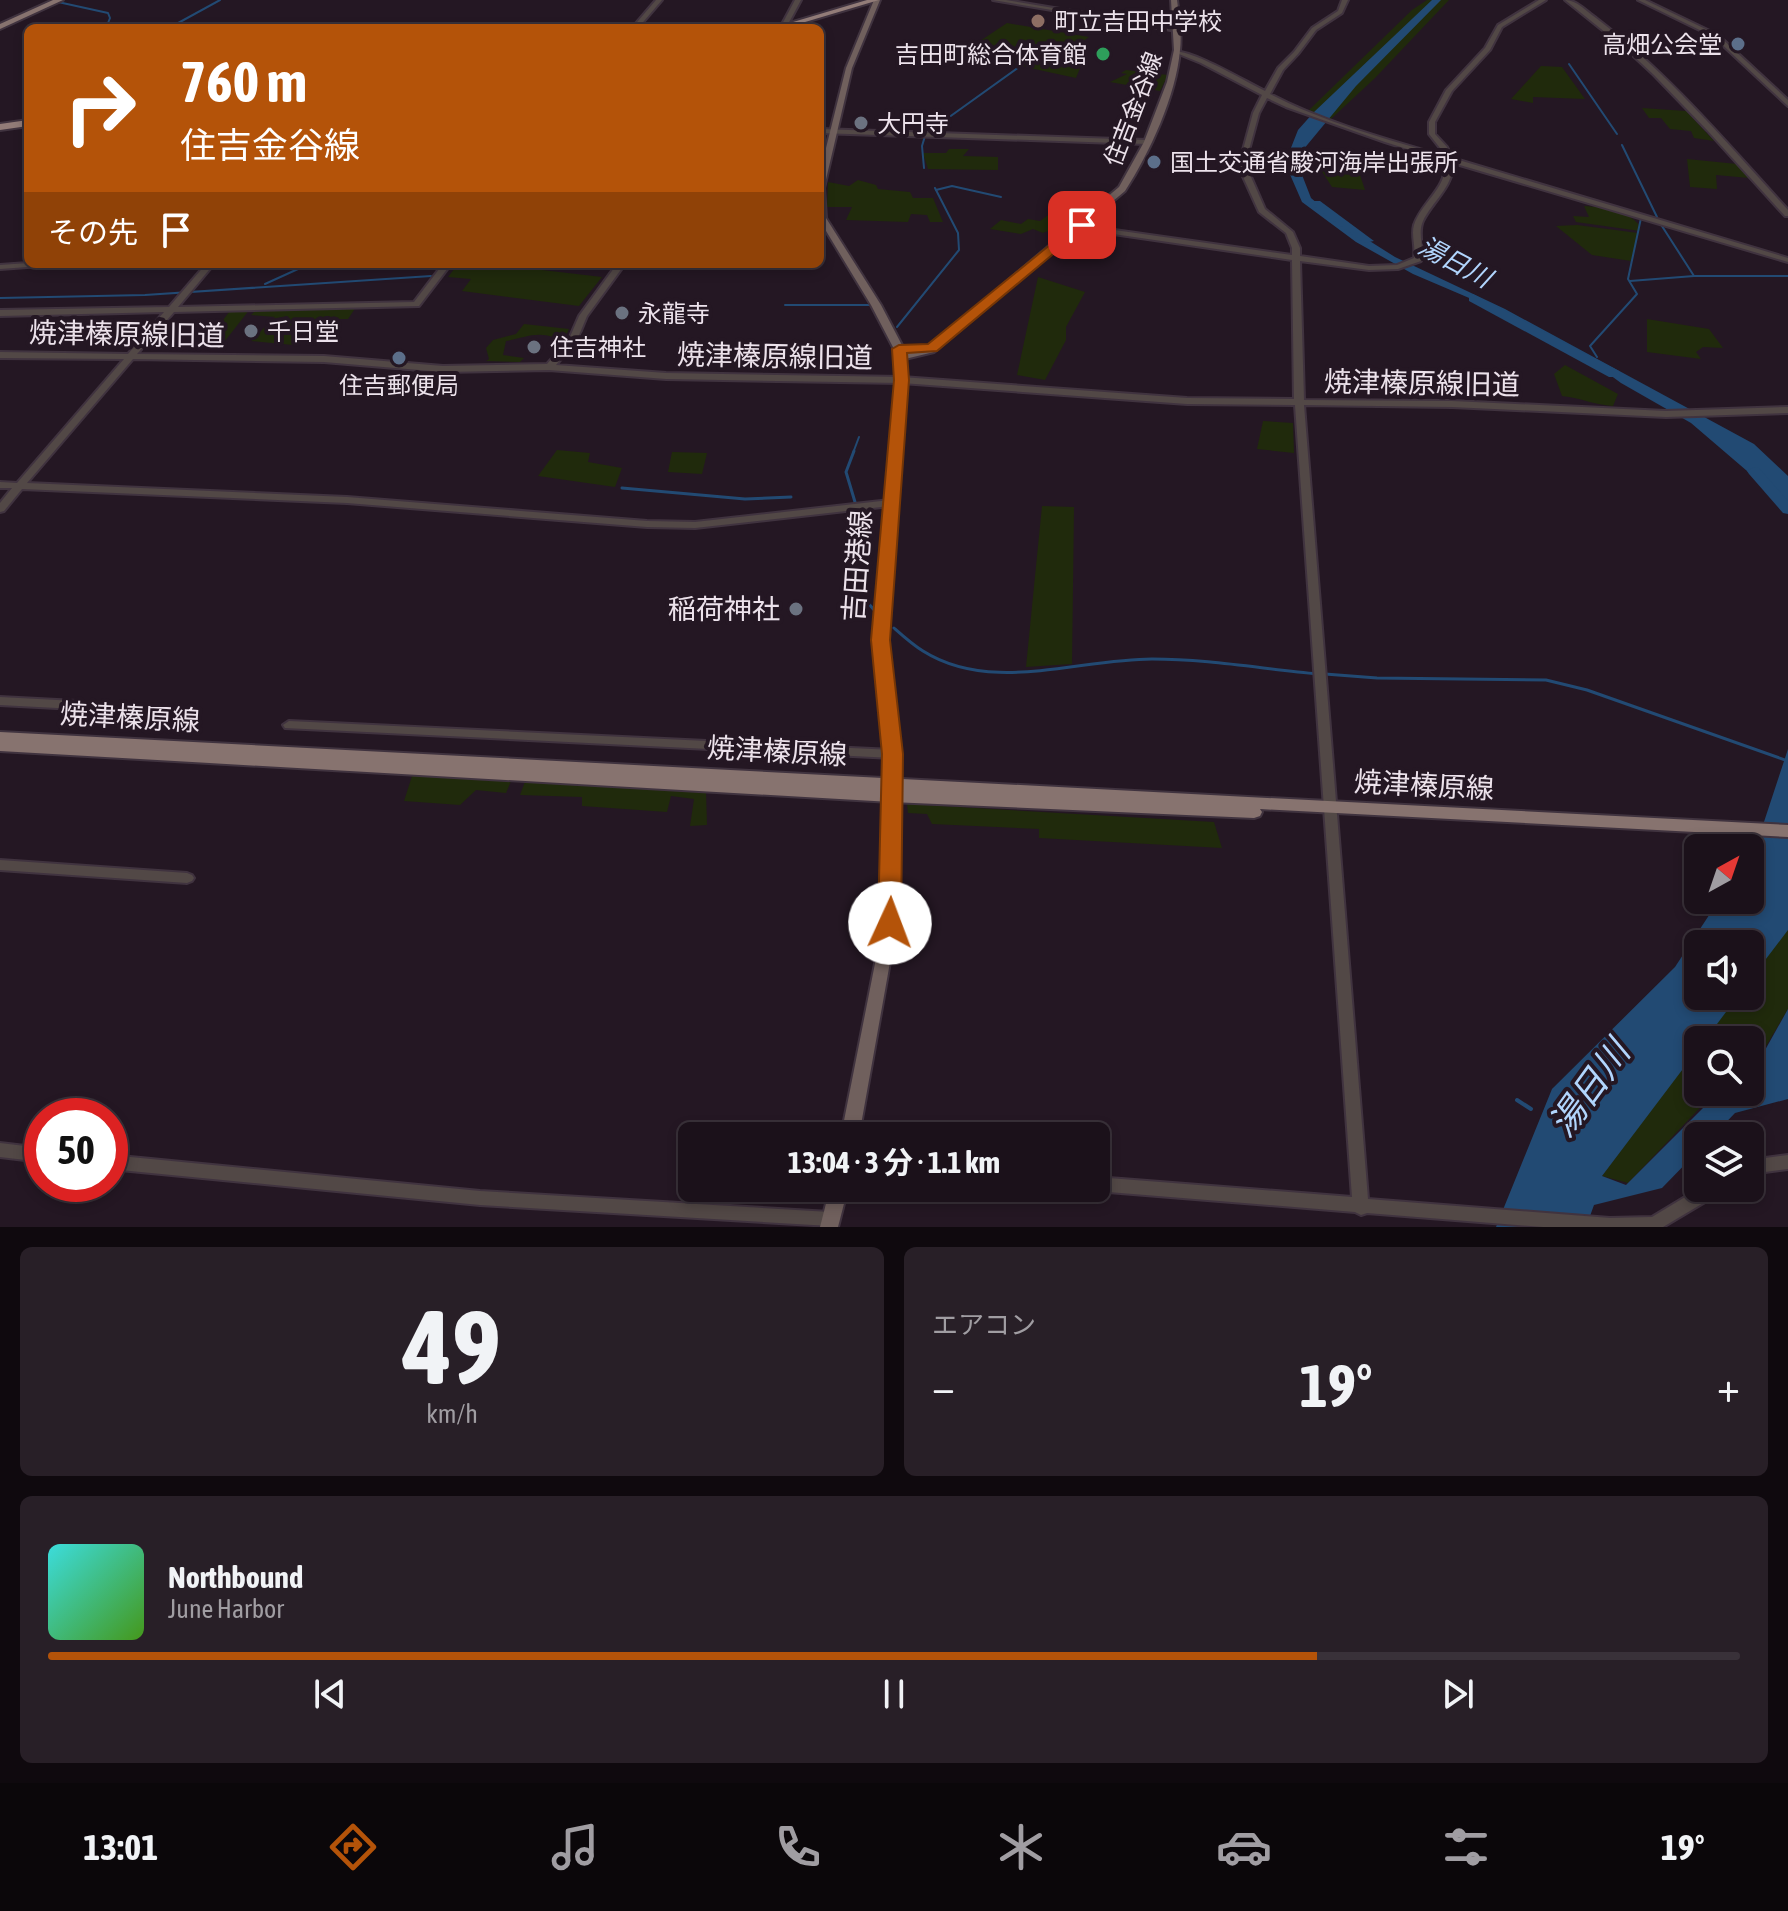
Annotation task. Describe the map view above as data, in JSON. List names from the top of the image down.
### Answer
{
  "streets": {
    "main road": ["住吉金谷線", "吉田港線", "焼津榛原線"],
    "street": ["焼津榛原線旧道"]
  },
  "crossings": [
    ["焼津榛原線旧道", "吉田港線"],
    ["吉田港線", "焼津榛原線"]
  ],
  "water": ["湯日川"],
  "places": [
    "町立吉田中学校",
    "高畑公会堂",
    "吉田町総合体育館",
    "大円寺",
    "国土交通省駿河海岸出張所",
    "永龍寺",
    "千日堂",
    "住吉神社",
    "住吉郵便局",
    "稲荷神社"
  ],
  "north": "top right",
  "page": {
    "turn": ["760 m", "住吉金谷線"],
    "then": "その先",
    "limit": "50",
    "trip": "13:04 · 3 分 · 1.1 km",
    "tile": [
      ["49", "km/h"],
      "エアコン"
    ],
    "heat": ["−", "19°", "+"],
    "song": ["Northbound", "June Harbor"],
    "tabs": ["13:01", "19°"]
  }
}
